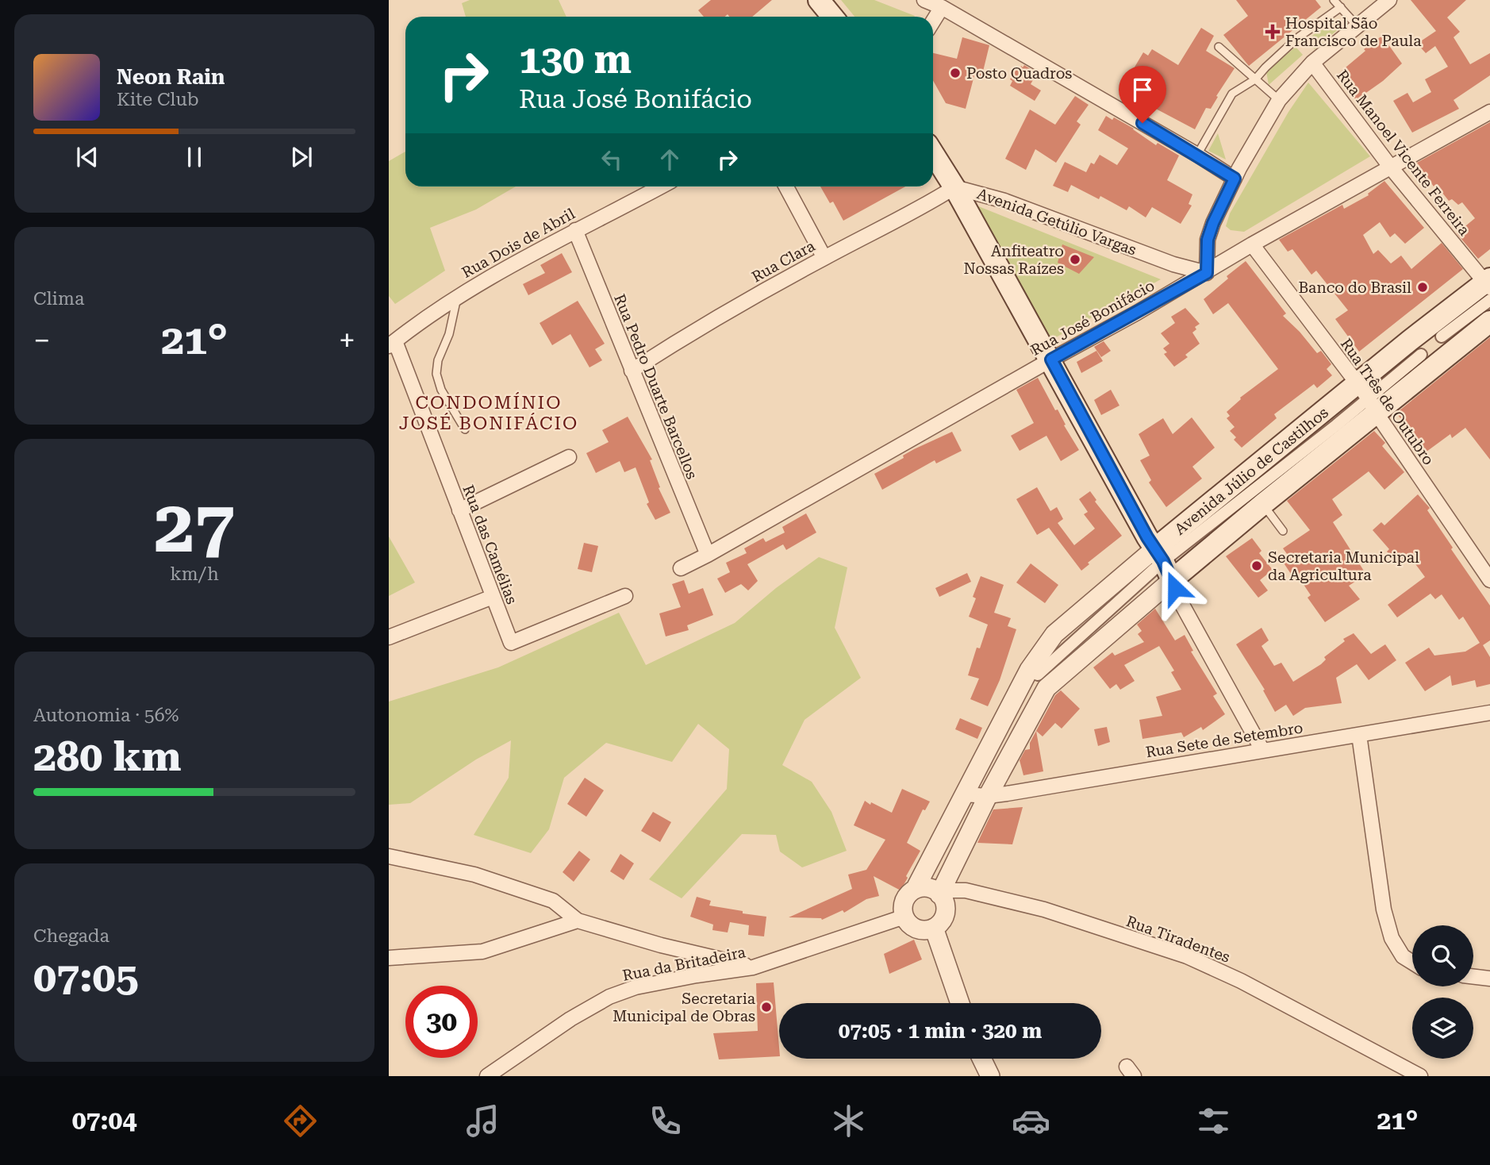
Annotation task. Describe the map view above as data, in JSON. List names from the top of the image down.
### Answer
{
  "streets": {
    "main road": ["Avenida Júlio de Castilhos"],
    "street": [
      "Rua Manoel Vicente Ferreira",
      "Avenida Getúlio Vargas",
      "Rua Dois de Abril",
      "Rua Clara",
      "Rua José Bonifácio",
      "Rua Pedro Duarte Barcellos",
      "Rua Três de Outubro",
      "Rua das Camélias",
      "Rua Sete de Setembro",
      "Rua Tiradentes",
      "Rua da Britadeira"
    ]
  },
  "crossings": [
    ["Rua Manoel Vicente Ferreira", "Rua José Bonifácio"],
    ["Rua Manoel Vicente Ferreira", "Avenida Júlio de Castilhos"],
    ["Avenida Getúlio Vargas", "Rua Clara"],
    ["Avenida Getúlio Vargas", "Rua José Bonifácio"],
    ["Rua Dois de Abril", "Rua Pedro Duarte Barcellos"],
    ["Rua Dois de Abril", "Rua das Camélias"],
    ["Rua Clara", "Rua Pedro Duarte Barcellos"],
    ["Rua José Bonifácio", "Rua Pedro Duarte Barcellos"],
    ["Rua José Bonifácio", "Rua Três de Outubro"],
    ["Rua Três de Outubro", "Avenida Júlio de Castilhos"],
    ["Avenida Júlio de Castilhos", "Rua Sete de Setembro"],
    ["Avenida Júlio de Castilhos", "Rua Tiradentes"],
    ["Avenida Júlio de Castilhos", "Rua da Britadeira"],
    ["Rua Tiradentes", "Rua da Britadeira"]
  ],
  "districts": ["CONDOMÍNIO JOSÉ BONIFÁCIO"],
  "places": {
    "health": ["Hospital São Francisco de Paula"],
    "other": [
      "Posto Quadros",
      "Anfiteatro Nossas Raízes",
      "Banco do Brasil",
      "Secretaria Municipal da Agricultura",
      "Secretaria Municipal de Obras"
    ]
  },
  "page": {
    "turn": ["130 m", "Rua José Bonifácio"],
    "song": ["Neon Rain", "Kite Club"],
    "tile": [
      "Clima",
      ["27", "km/h"],
      ["Autonomia · 56%", "280 km"],
      ["Chegada", "07:05"]
    ],
    "heat": ["−", "21°", "+"],
    "limit": "30",
    "trip": "07:05 · 1 min · 320 m",
    "tabs": ["07:04", "21°"]
  }
}
